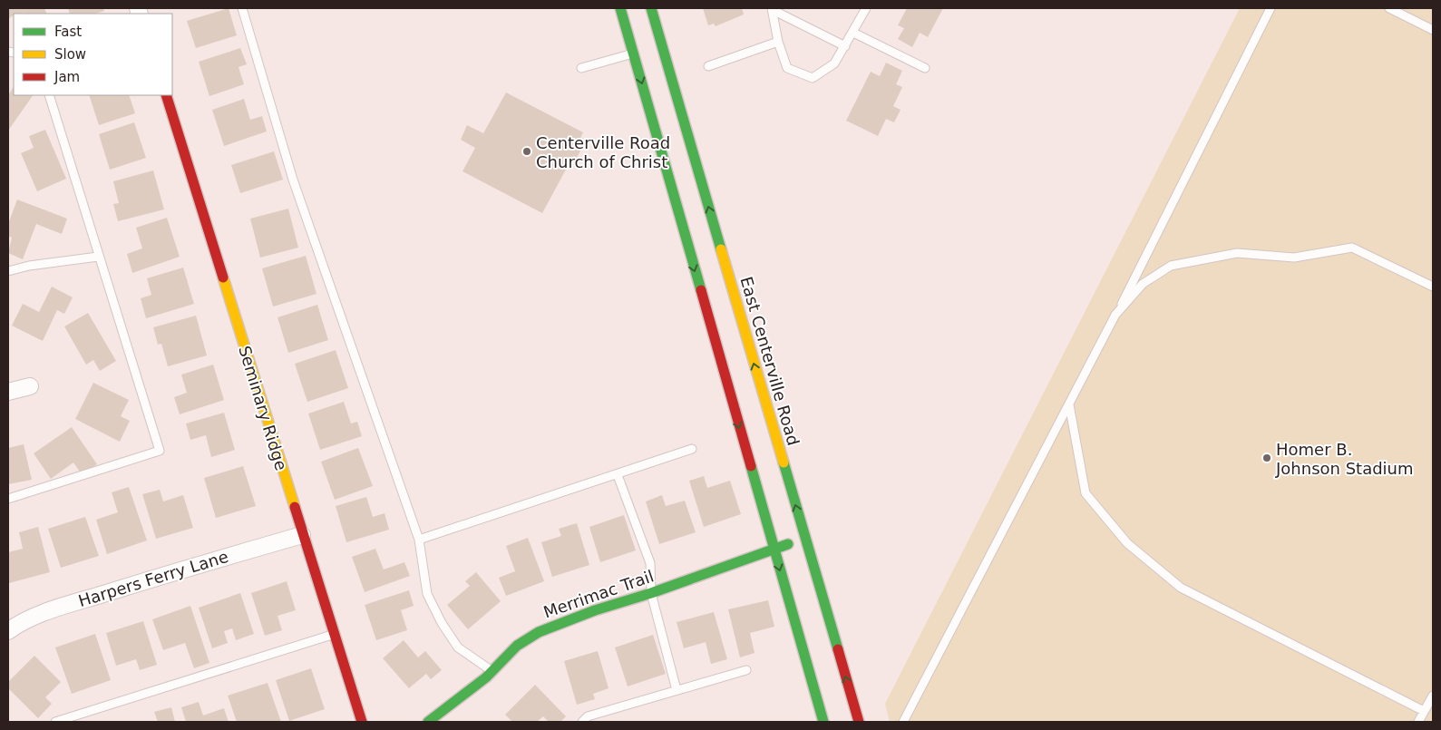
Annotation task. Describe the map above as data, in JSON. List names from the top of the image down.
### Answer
{
  "streets": {
    "main road": ["East Centerville Road", "Seminary Ridge", "Merrimac Trail"],
    "street": ["Harpers Ferry Lane"]
  },
  "crossings": [
    ["East Centerville Road", "Merrimac Trail"],
    ["Seminary Ridge", "Harpers Ferry Lane"]
  ],
  "places": ["Centerville Road Church of Christ", "Homer B. Johnson Stadium"],
  "legend": ["Fast", "Slow", "Jam"]
}
